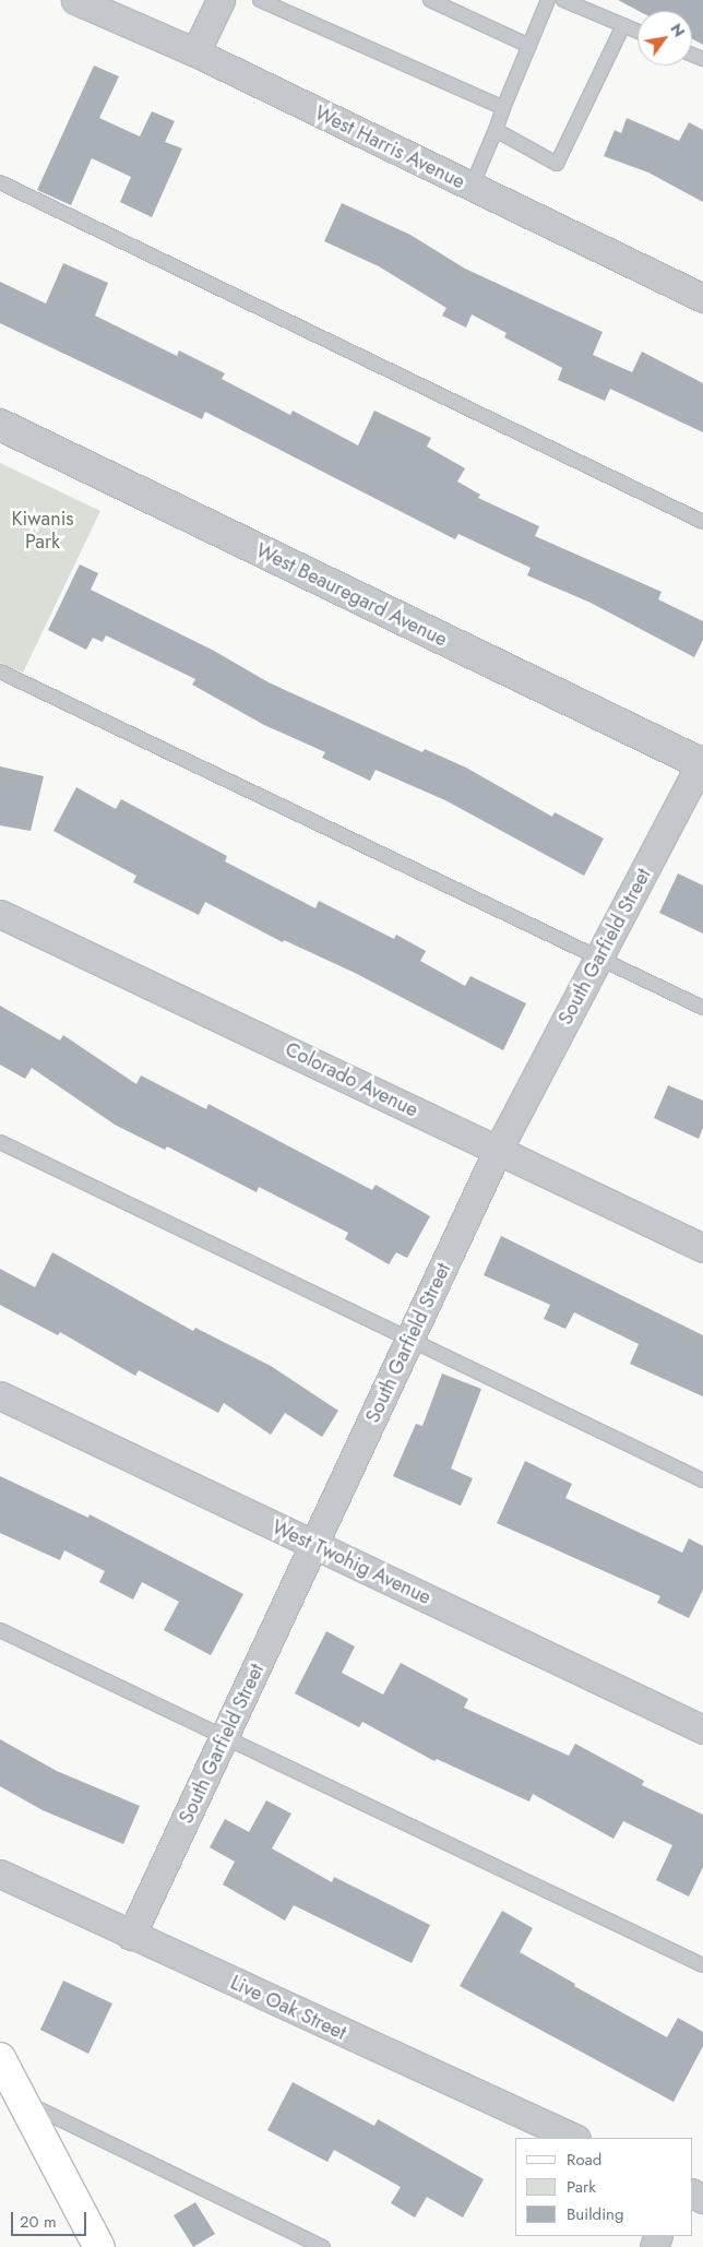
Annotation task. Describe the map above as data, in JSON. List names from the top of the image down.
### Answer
{
  "streets": {
    "street": [
      "West Harris Avenue",
      "West Beauregard Avenue",
      "South Garfield Street",
      "Colorado Avenue",
      "West Twohig Avenue",
      "Live Oak Street"
    ]
  },
  "crossings": [
    ["West Beauregard Avenue", "South Garfield Street"],
    ["South Garfield Street", "Colorado Avenue"],
    ["South Garfield Street", "West Twohig Avenue"],
    ["South Garfield Street", "Live Oak Street"]
  ],
  "parks": ["Kiwanis Park"],
  "legend": ["Road", "Park", "Building"],
  "scale_bar": "20 m",
  "north": "top right"
}
